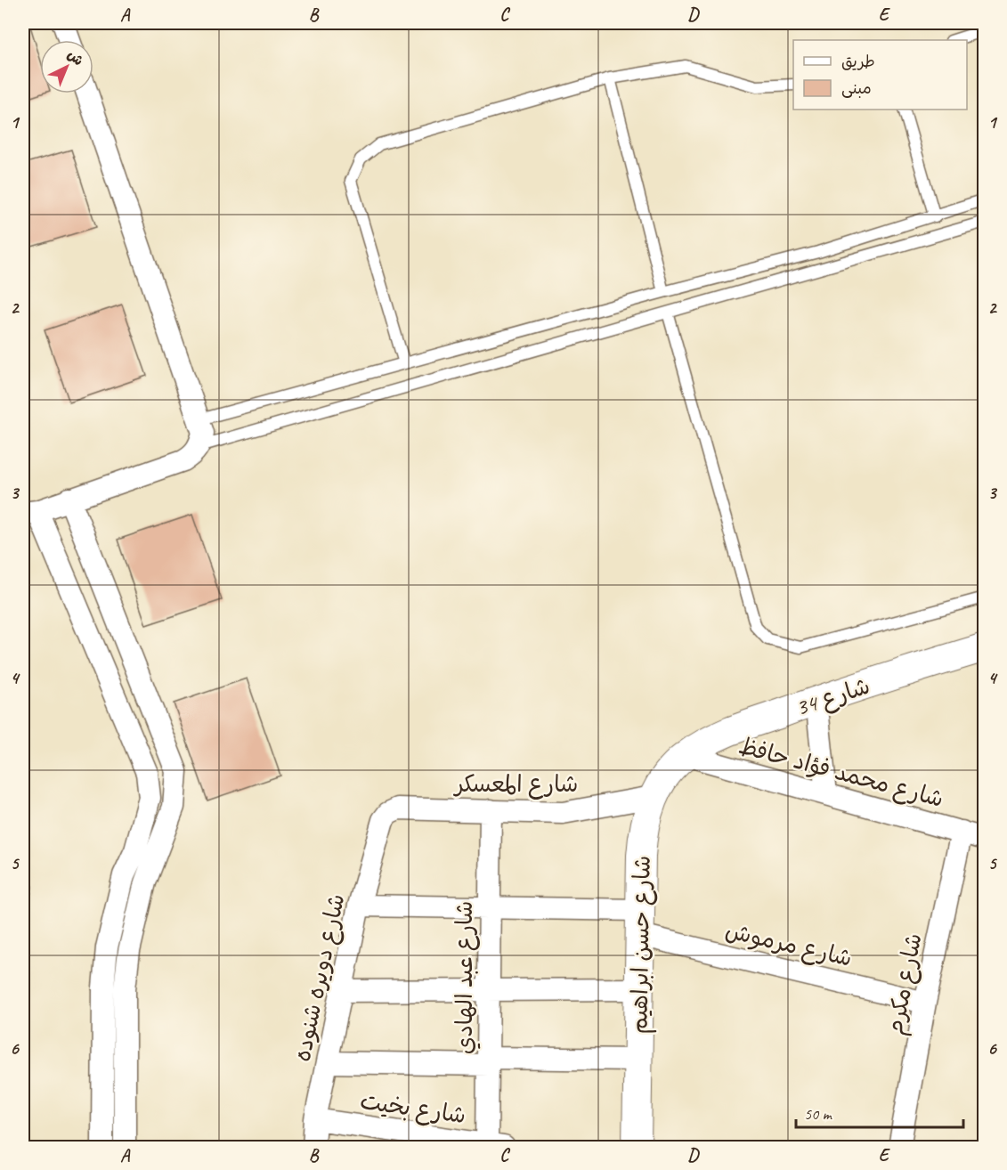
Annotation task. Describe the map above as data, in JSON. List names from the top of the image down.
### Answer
{
  "streets": {
    "street": [
      "شارع 34",
      "شارع محمد فؤاد حافظ",
      "شارع المعسكر",
      "شارع مرموش",
      "شارع حسن ابراهيم",
      "شارع دويره شنوده",
      "شارع عبد الهادي",
      "شارع مكرم",
      "شارع بخيت"
    ]
  },
  "crossings": [
    ["شارع 34", "شارع محمد فؤاد حافظ"],
    ["شارع 34", "شارع حسن ابراهيم"],
    ["شارع محمد فؤاد حافظ", "شارع حسن ابراهيم"],
    ["شارع محمد فؤاد حافظ", "شارع مكرم"],
    ["شارع المعسكر", "شارع حسن ابراهيم"],
    ["شارع المعسكر", "شارع دويره شنوده"],
    ["شارع المعسكر", "شارع عبد الهادي"],
    ["شارع مرموش", "شارع حسن ابراهيم"],
    ["شارع مرموش", "شارع دويره شنوده"],
    ["شارع مرموش", "شارع عبد الهادي"],
    ["شارع مرموش", "شارع مكرم"],
    ["شارع دويره شنوده", "شارع بخيت"],
    ["شارع عبد الهادي", "شارع بخيت"]
  ],
  "legend": ["طريق", "مبنى"],
  "scale_bar": "50 m",
  "north": "top right",
  "grid": {
    "columns": [
      "A",
      "B",
      "C",
      "D",
      "E"
    ],
    "rows": [
      "1",
      "2",
      "3",
      "4",
      "5",
      "6"
    ]
  }
}
